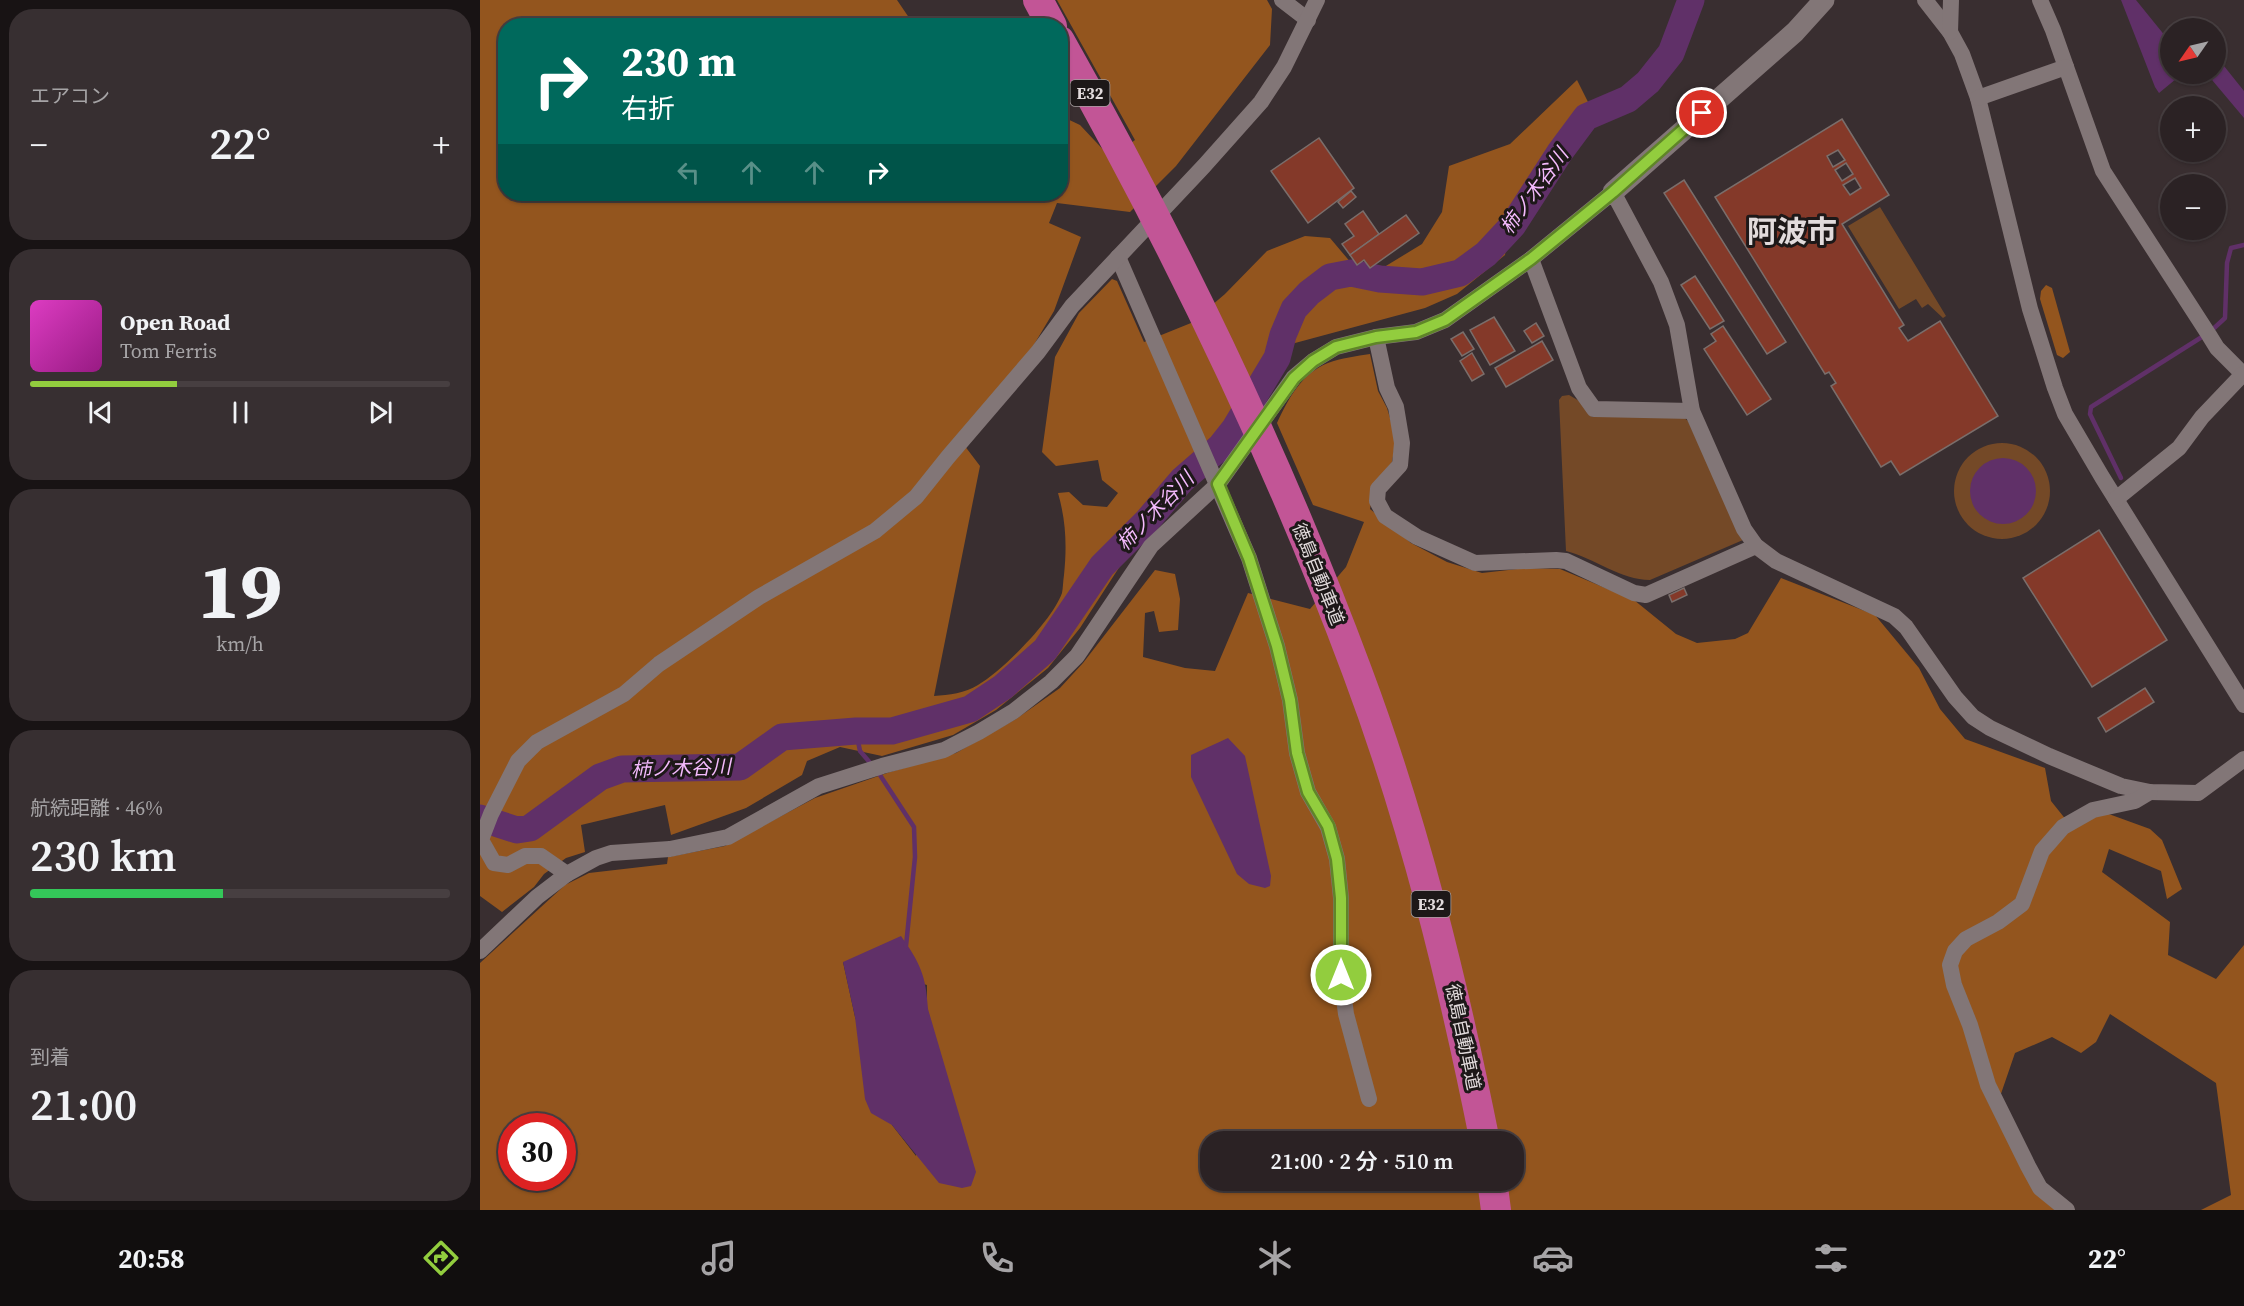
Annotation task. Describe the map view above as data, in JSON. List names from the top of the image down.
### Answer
{
  "streets": {
    "highway": ["E32", "徳島自動車道"]
  },
  "districts": ["阿波市"],
  "water": ["柿ノ木谷川"],
  "north": "bottom left",
  "page": {
    "tile": [
      "エアコン",
      ["19", "km/h"],
      ["航続距離 · 46%", "230 km"],
      ["到着", "21:00"]
    ],
    "map_buttons": ["+", "−"],
    "turn": ["230 m", "右折"],
    "heat": ["−", "22°", "+"],
    "song": ["Open Road", "Tom Ferris"],
    "limit": "30",
    "trip": "21:00 · 2 分 · 510 m",
    "tabs": ["20:58", "22°"]
  }
}
